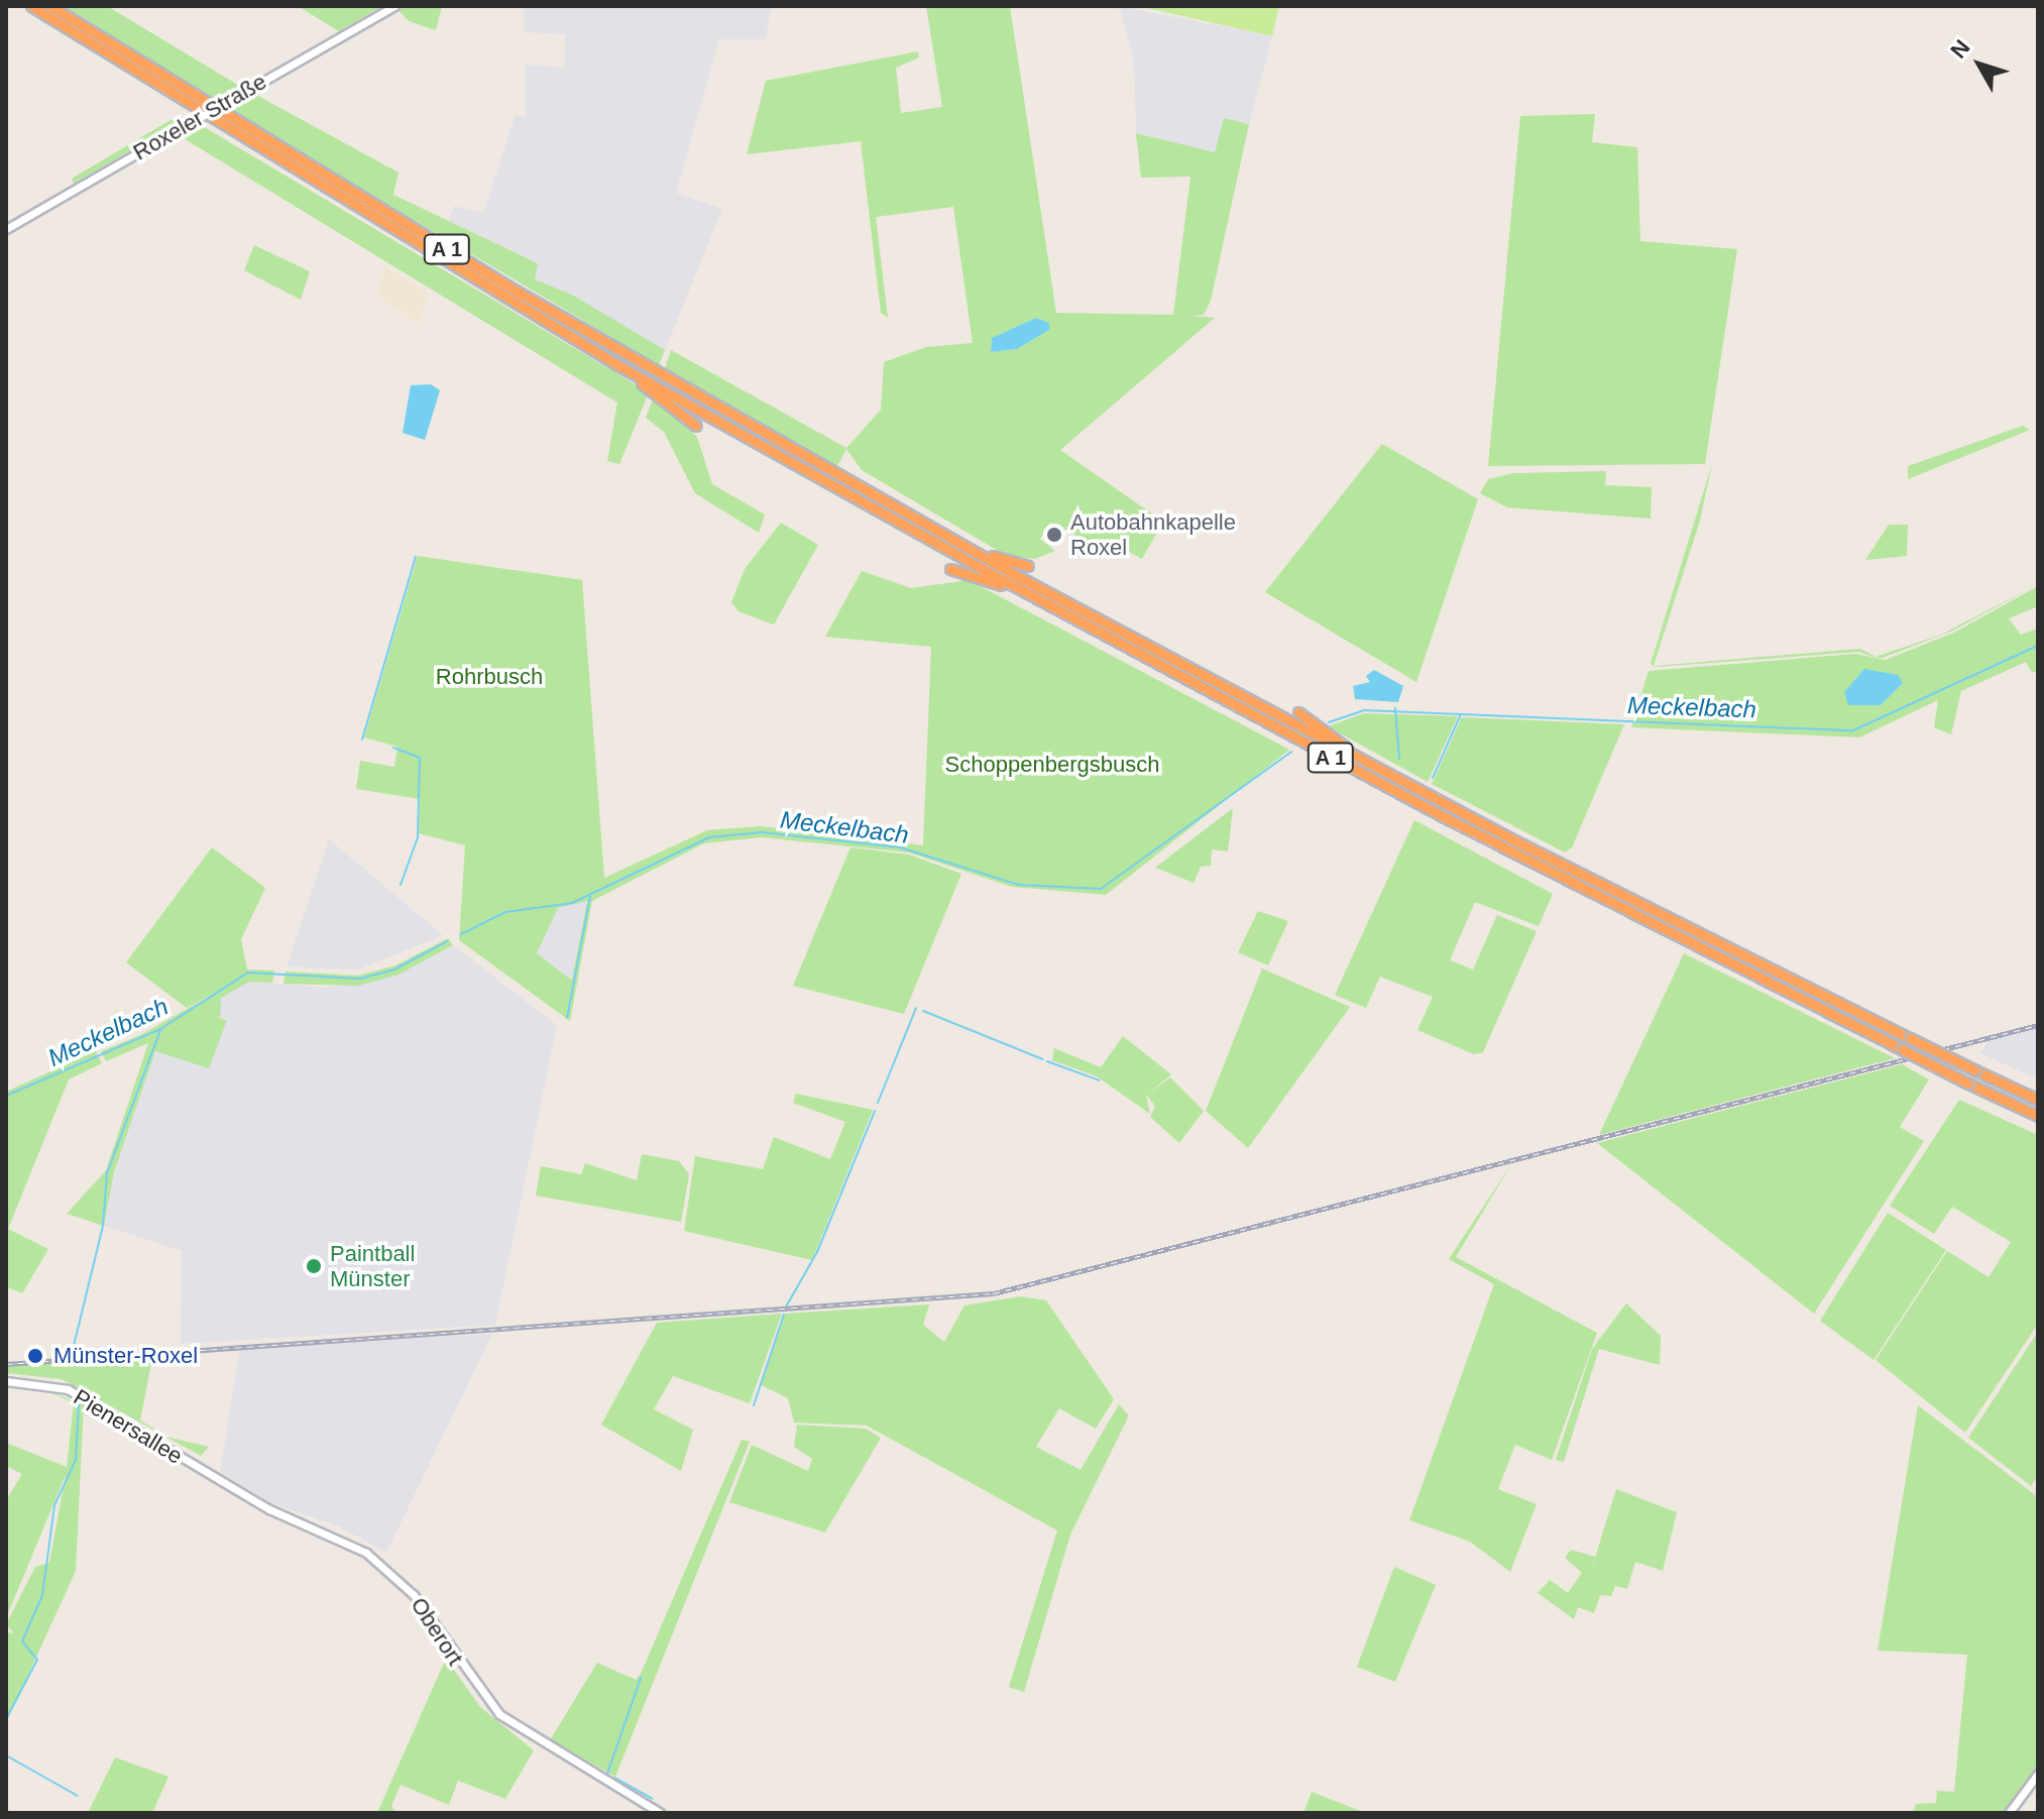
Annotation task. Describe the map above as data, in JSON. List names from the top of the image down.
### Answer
{
  "streets": {
    "highway": ["A 1"],
    "main road": ["Roxeler Straße", "Pienersallee", "Oberort"]
  },
  "crossings": [
    ["Pienersallee", "Oberort"]
  ],
  "water": ["Meckelbach"],
  "parks": ["Rohrbusch", "Schoppenbergsbusch"],
  "places": ["Autobahnkapelle Roxel", "Paintball Münster", "Münster-Roxel"],
  "north": "top left"
}
